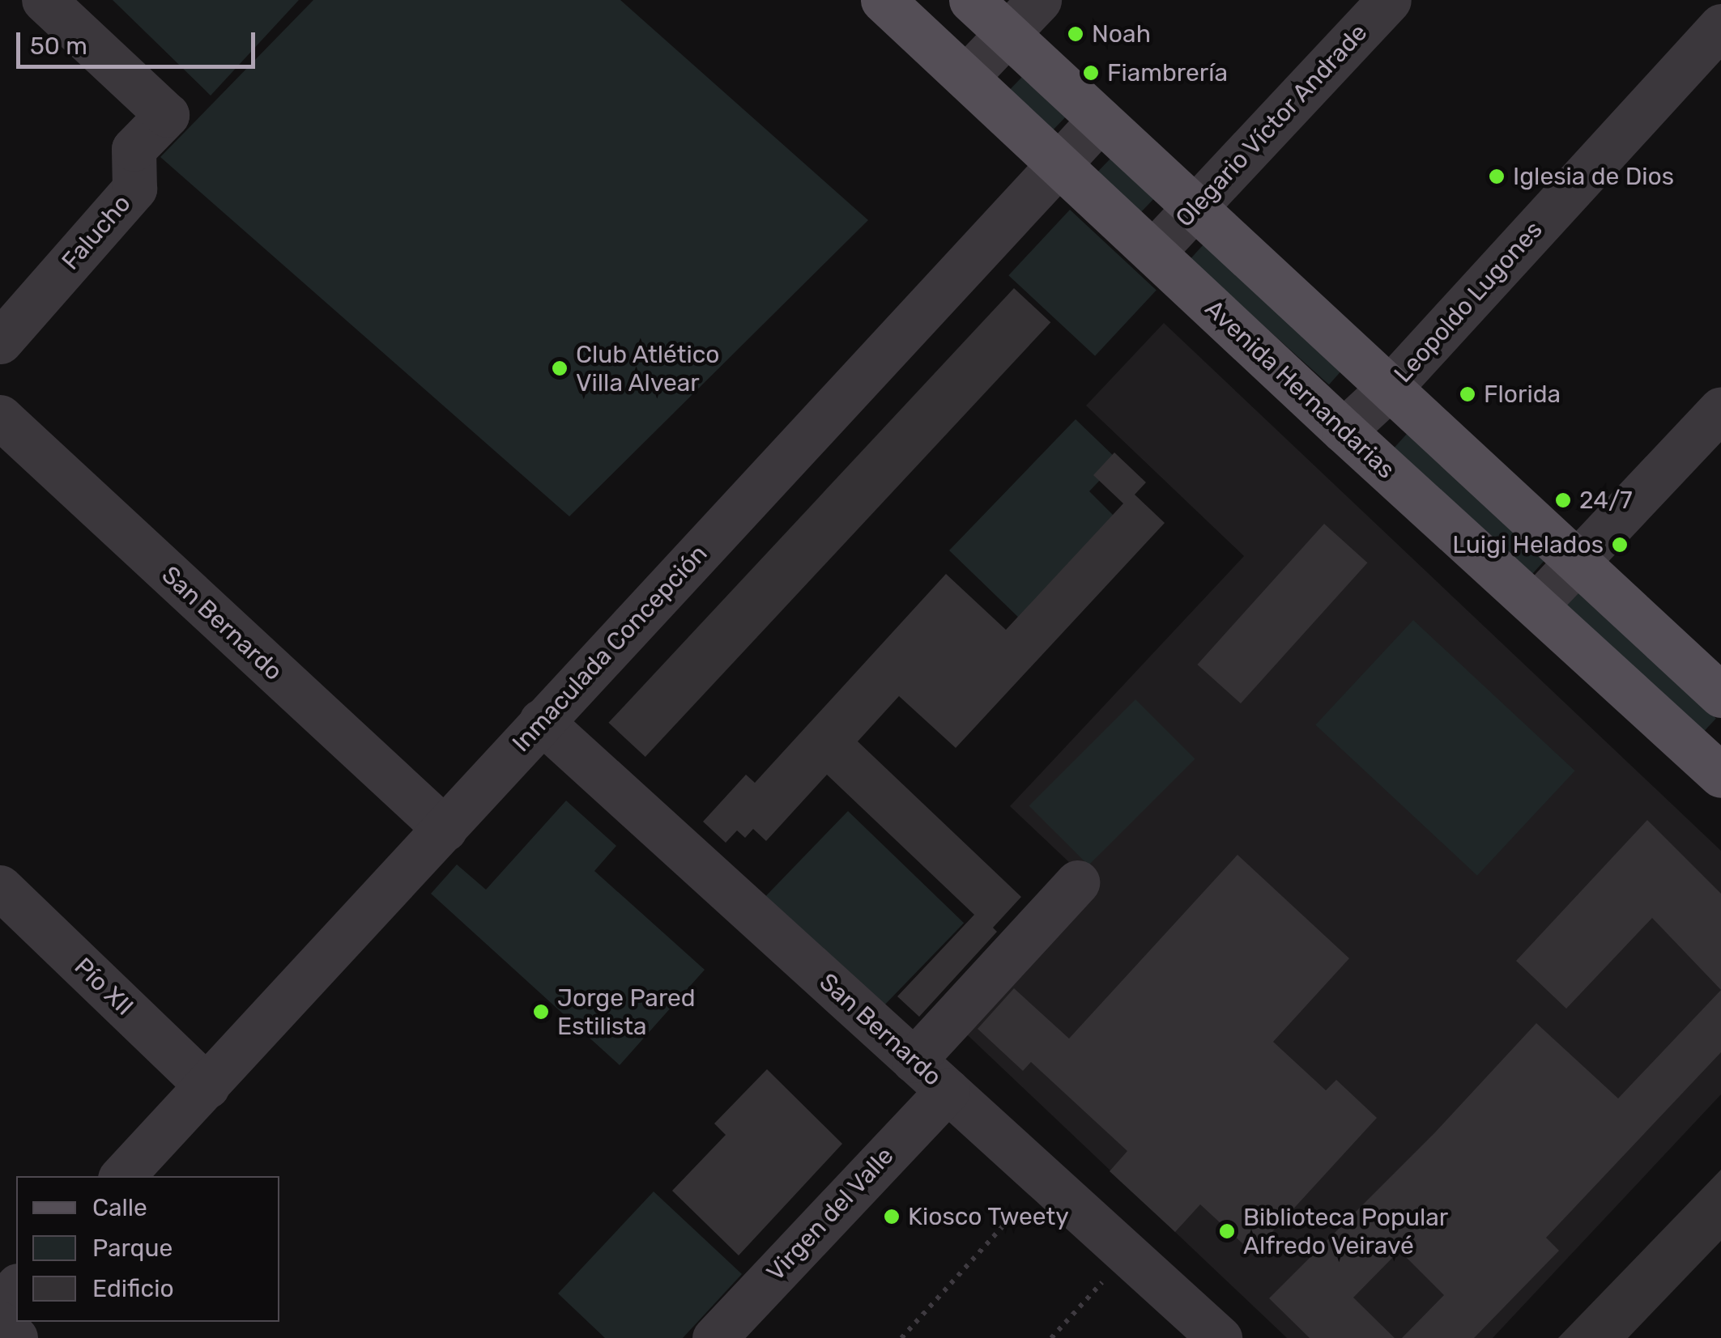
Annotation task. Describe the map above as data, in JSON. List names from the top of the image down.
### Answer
{
  "streets": {
    "main road": ["Avenida Hernandarias"],
    "street": [
      "Olegario Víctor Andrade",
      "Falucho",
      "Leopoldo Lugones",
      "San Bernardo",
      "Inmaculada Concepción",
      "Pío XII",
      "Virgen del Valle"
    ]
  },
  "crossings": [
    ["Olegario Víctor Andrade", "Avenida Hernandarias"],
    ["Leopoldo Lugones", "Avenida Hernandarias"],
    ["Avenida Hernandarias", "Inmaculada Concepción"],
    ["San Bernardo", "Inmaculada Concepción"],
    ["San Bernardo", "Virgen del Valle"],
    ["Inmaculada Concepción", "Pío XII"]
  ],
  "places": [
    "Noah",
    "Fiambrería",
    "Iglesia de Dios",
    "Club Atlético Villa Alvear",
    "Florida",
    "24/7",
    "Luigi Helados",
    "Jorge Pared Estilista",
    "Kiosco Tweety",
    "Biblioteca Popular Alfredo Veiravé"
  ],
  "legend": ["Calle", "Parque", "Edificio"],
  "scale_bar": "50 m"
}
